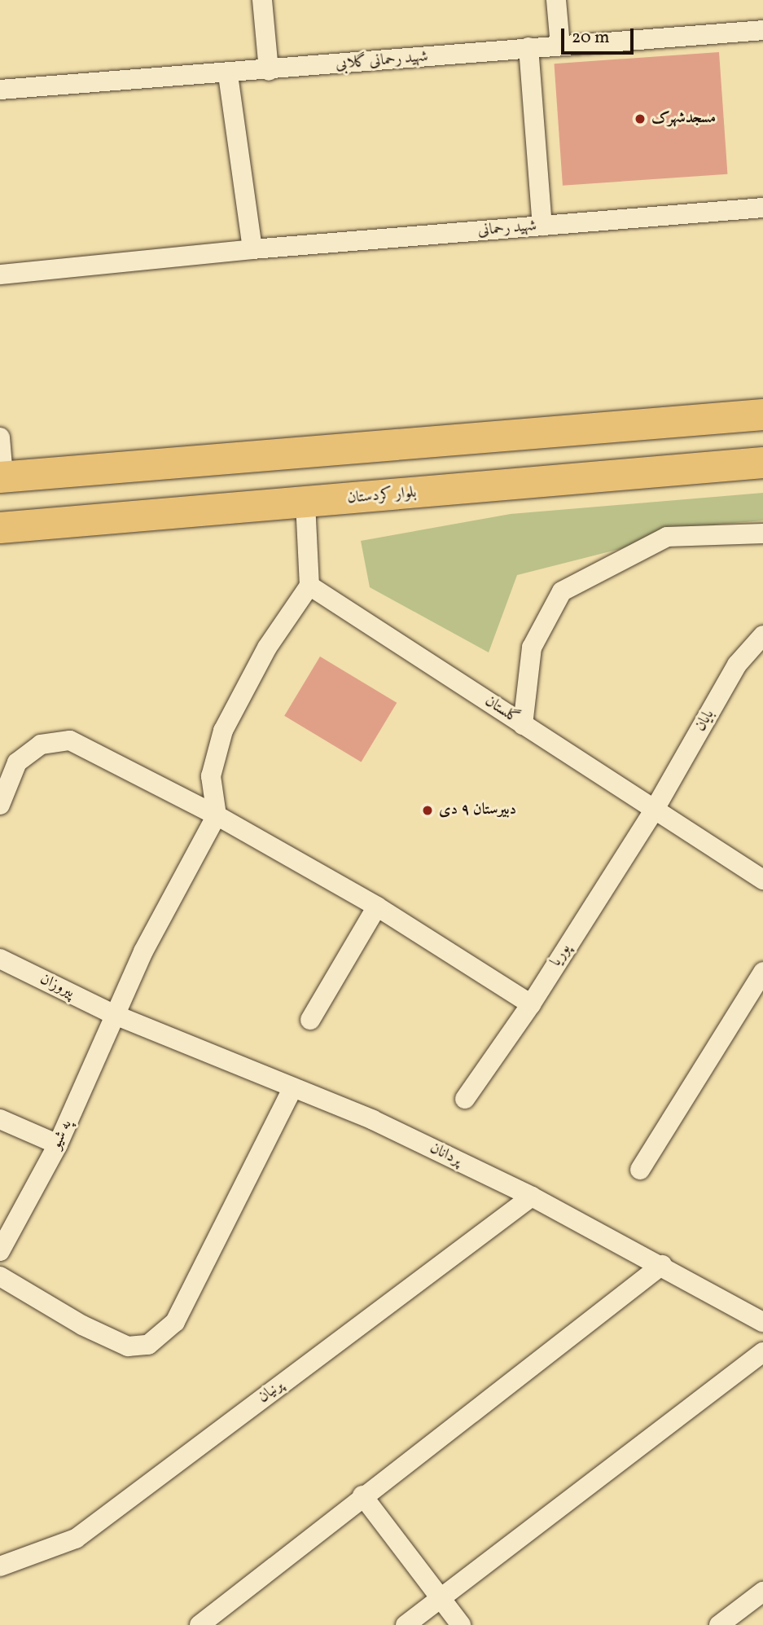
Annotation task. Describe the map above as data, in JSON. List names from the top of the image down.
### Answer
{
  "streets": {
    "main road": ["بلوار کردستان"],
    "street": [
      "شهید رحمانی گلابی",
      "شهید رحمانی",
      "گلستان",
      "بایان",
      "پوریا",
      "پیروزان",
      "په شیو",
      "پردانان",
      "پرنیان"
    ]
  },
  "crossings": [
    ["گلستان", "بایان"],
    ["گلستان", "پوریا"],
    ["بایان", "پوریا"],
    ["پیروزان", "په شیو"],
    ["پیروزان", "پردانان"],
    ["په شیو", "پردانان"],
    ["پردانان", "پرنیان"]
  ],
  "places": ["مسجدشهرک", "دبیرستان ۹ دی"],
  "scale_bar": "20 m"
}
